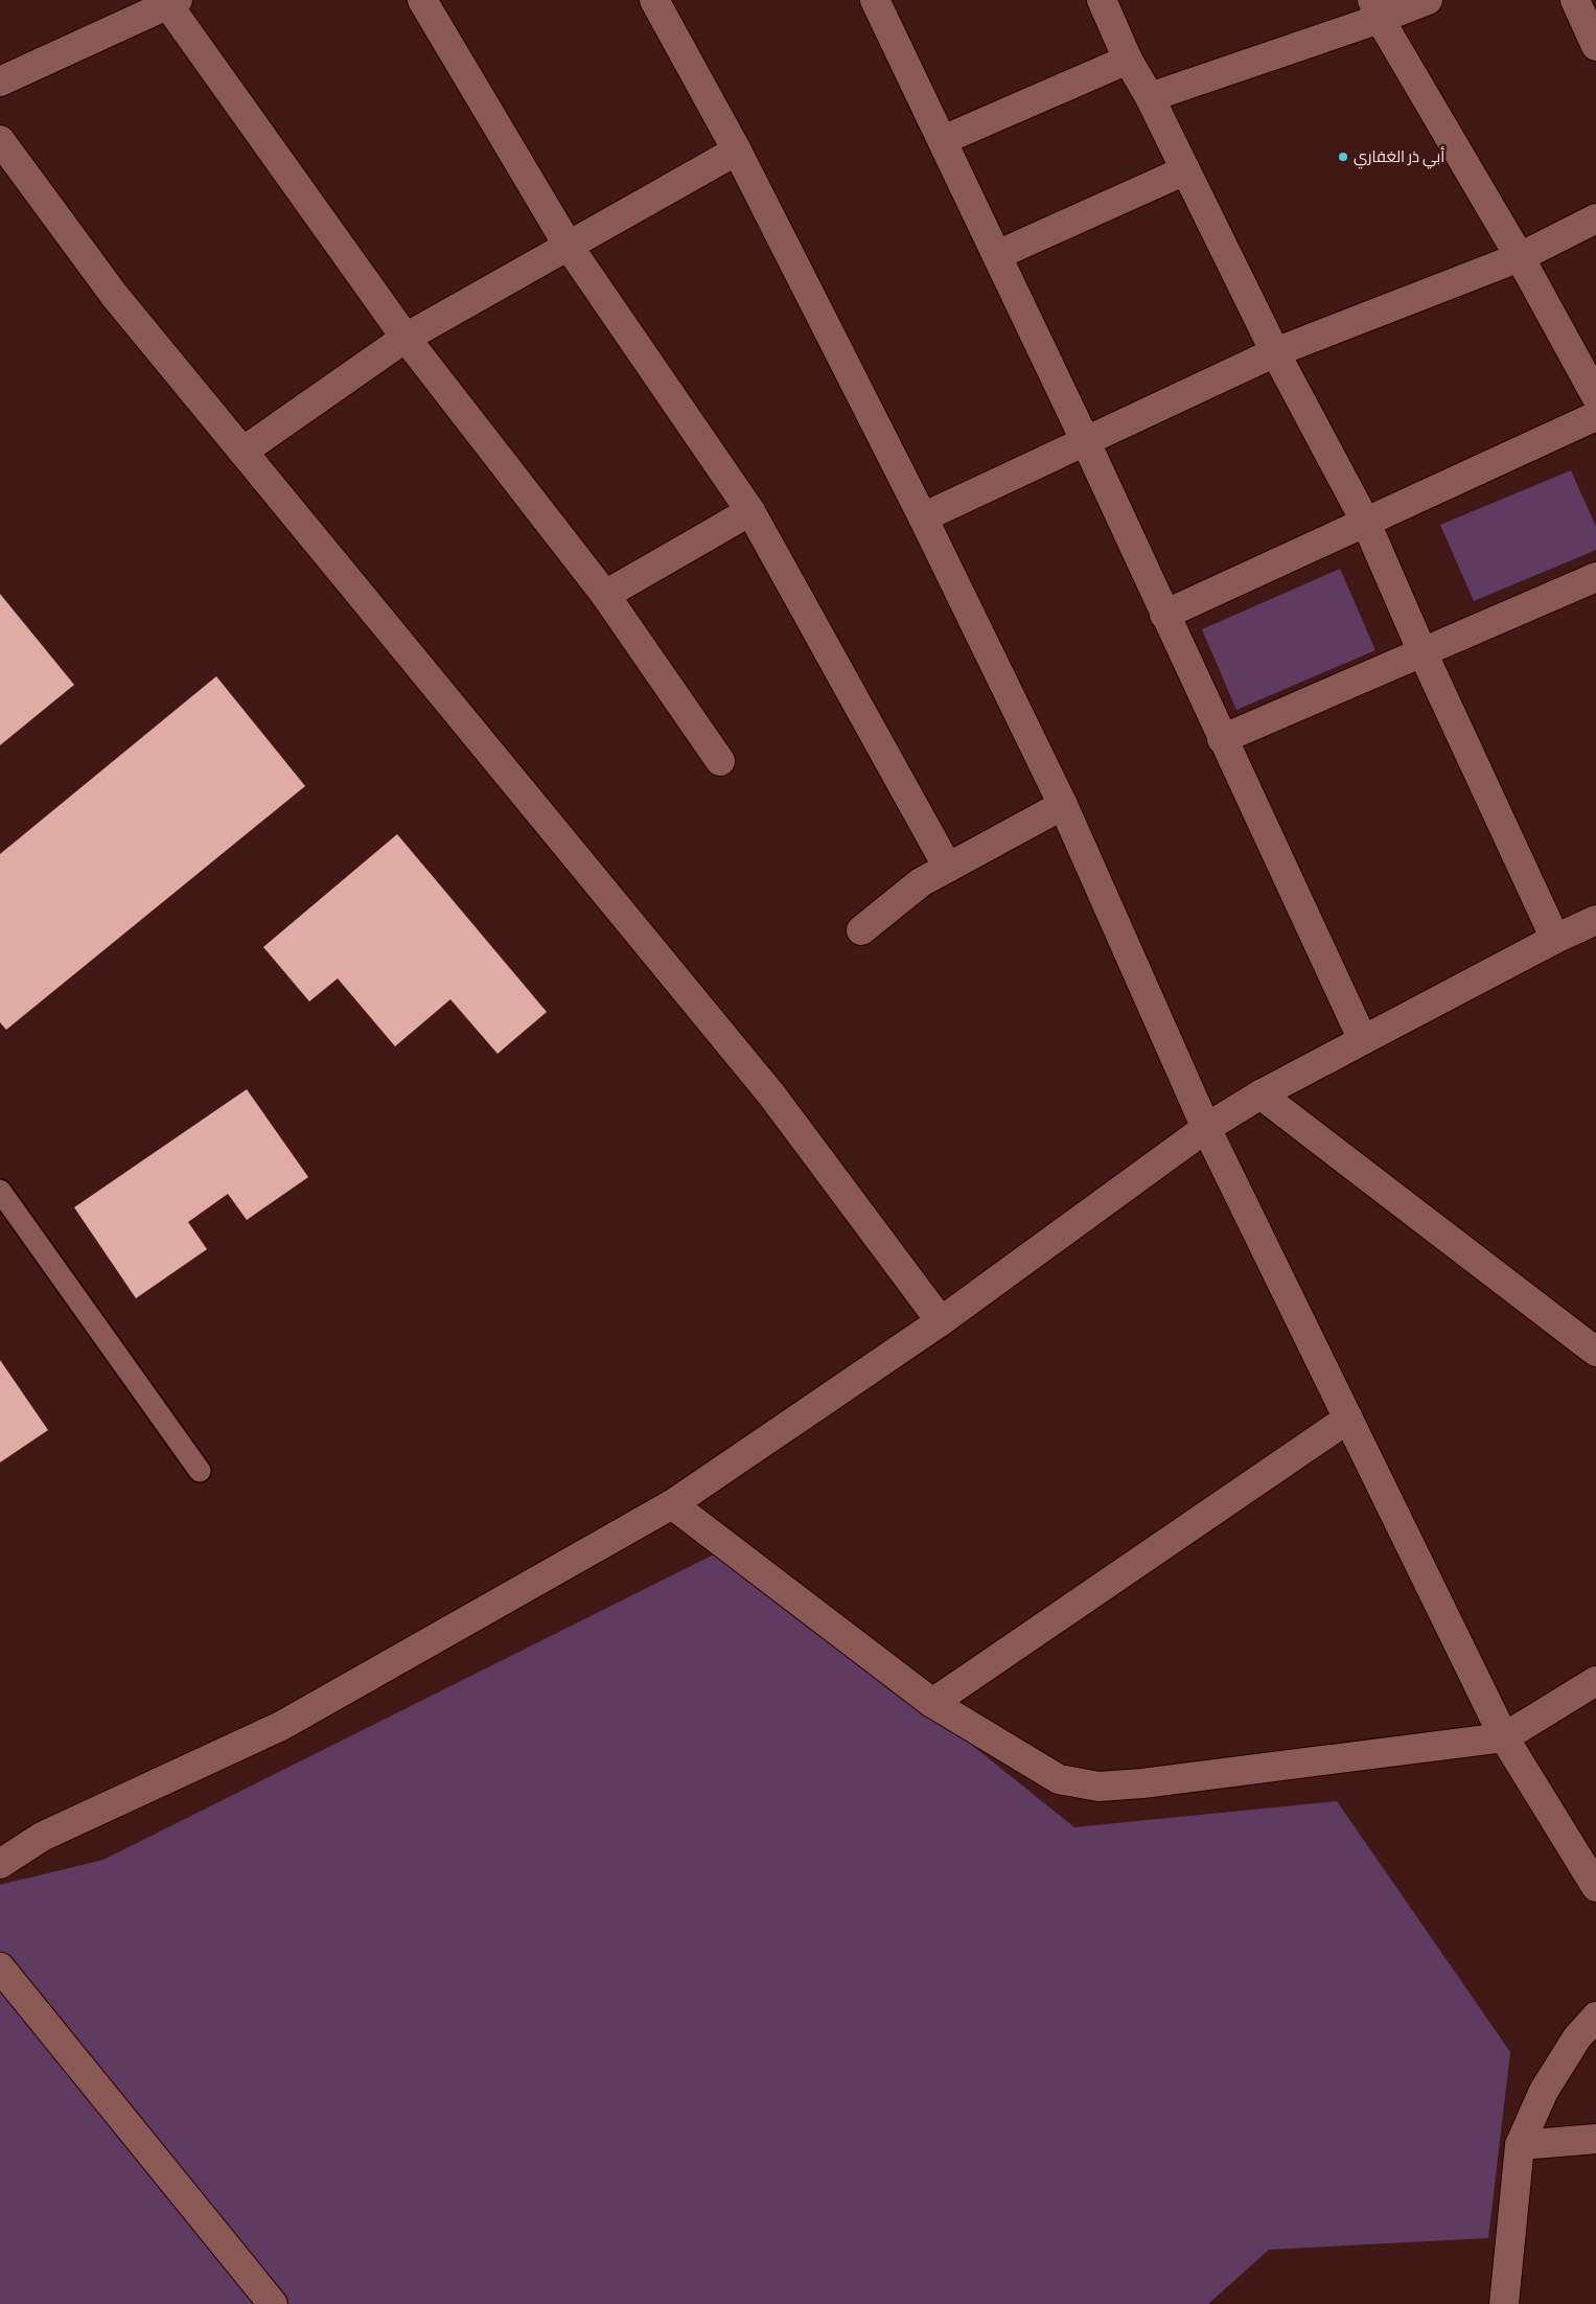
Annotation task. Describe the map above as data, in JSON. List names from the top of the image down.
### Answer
{
  "places": ["أبي ذر الغفاري"]
}
